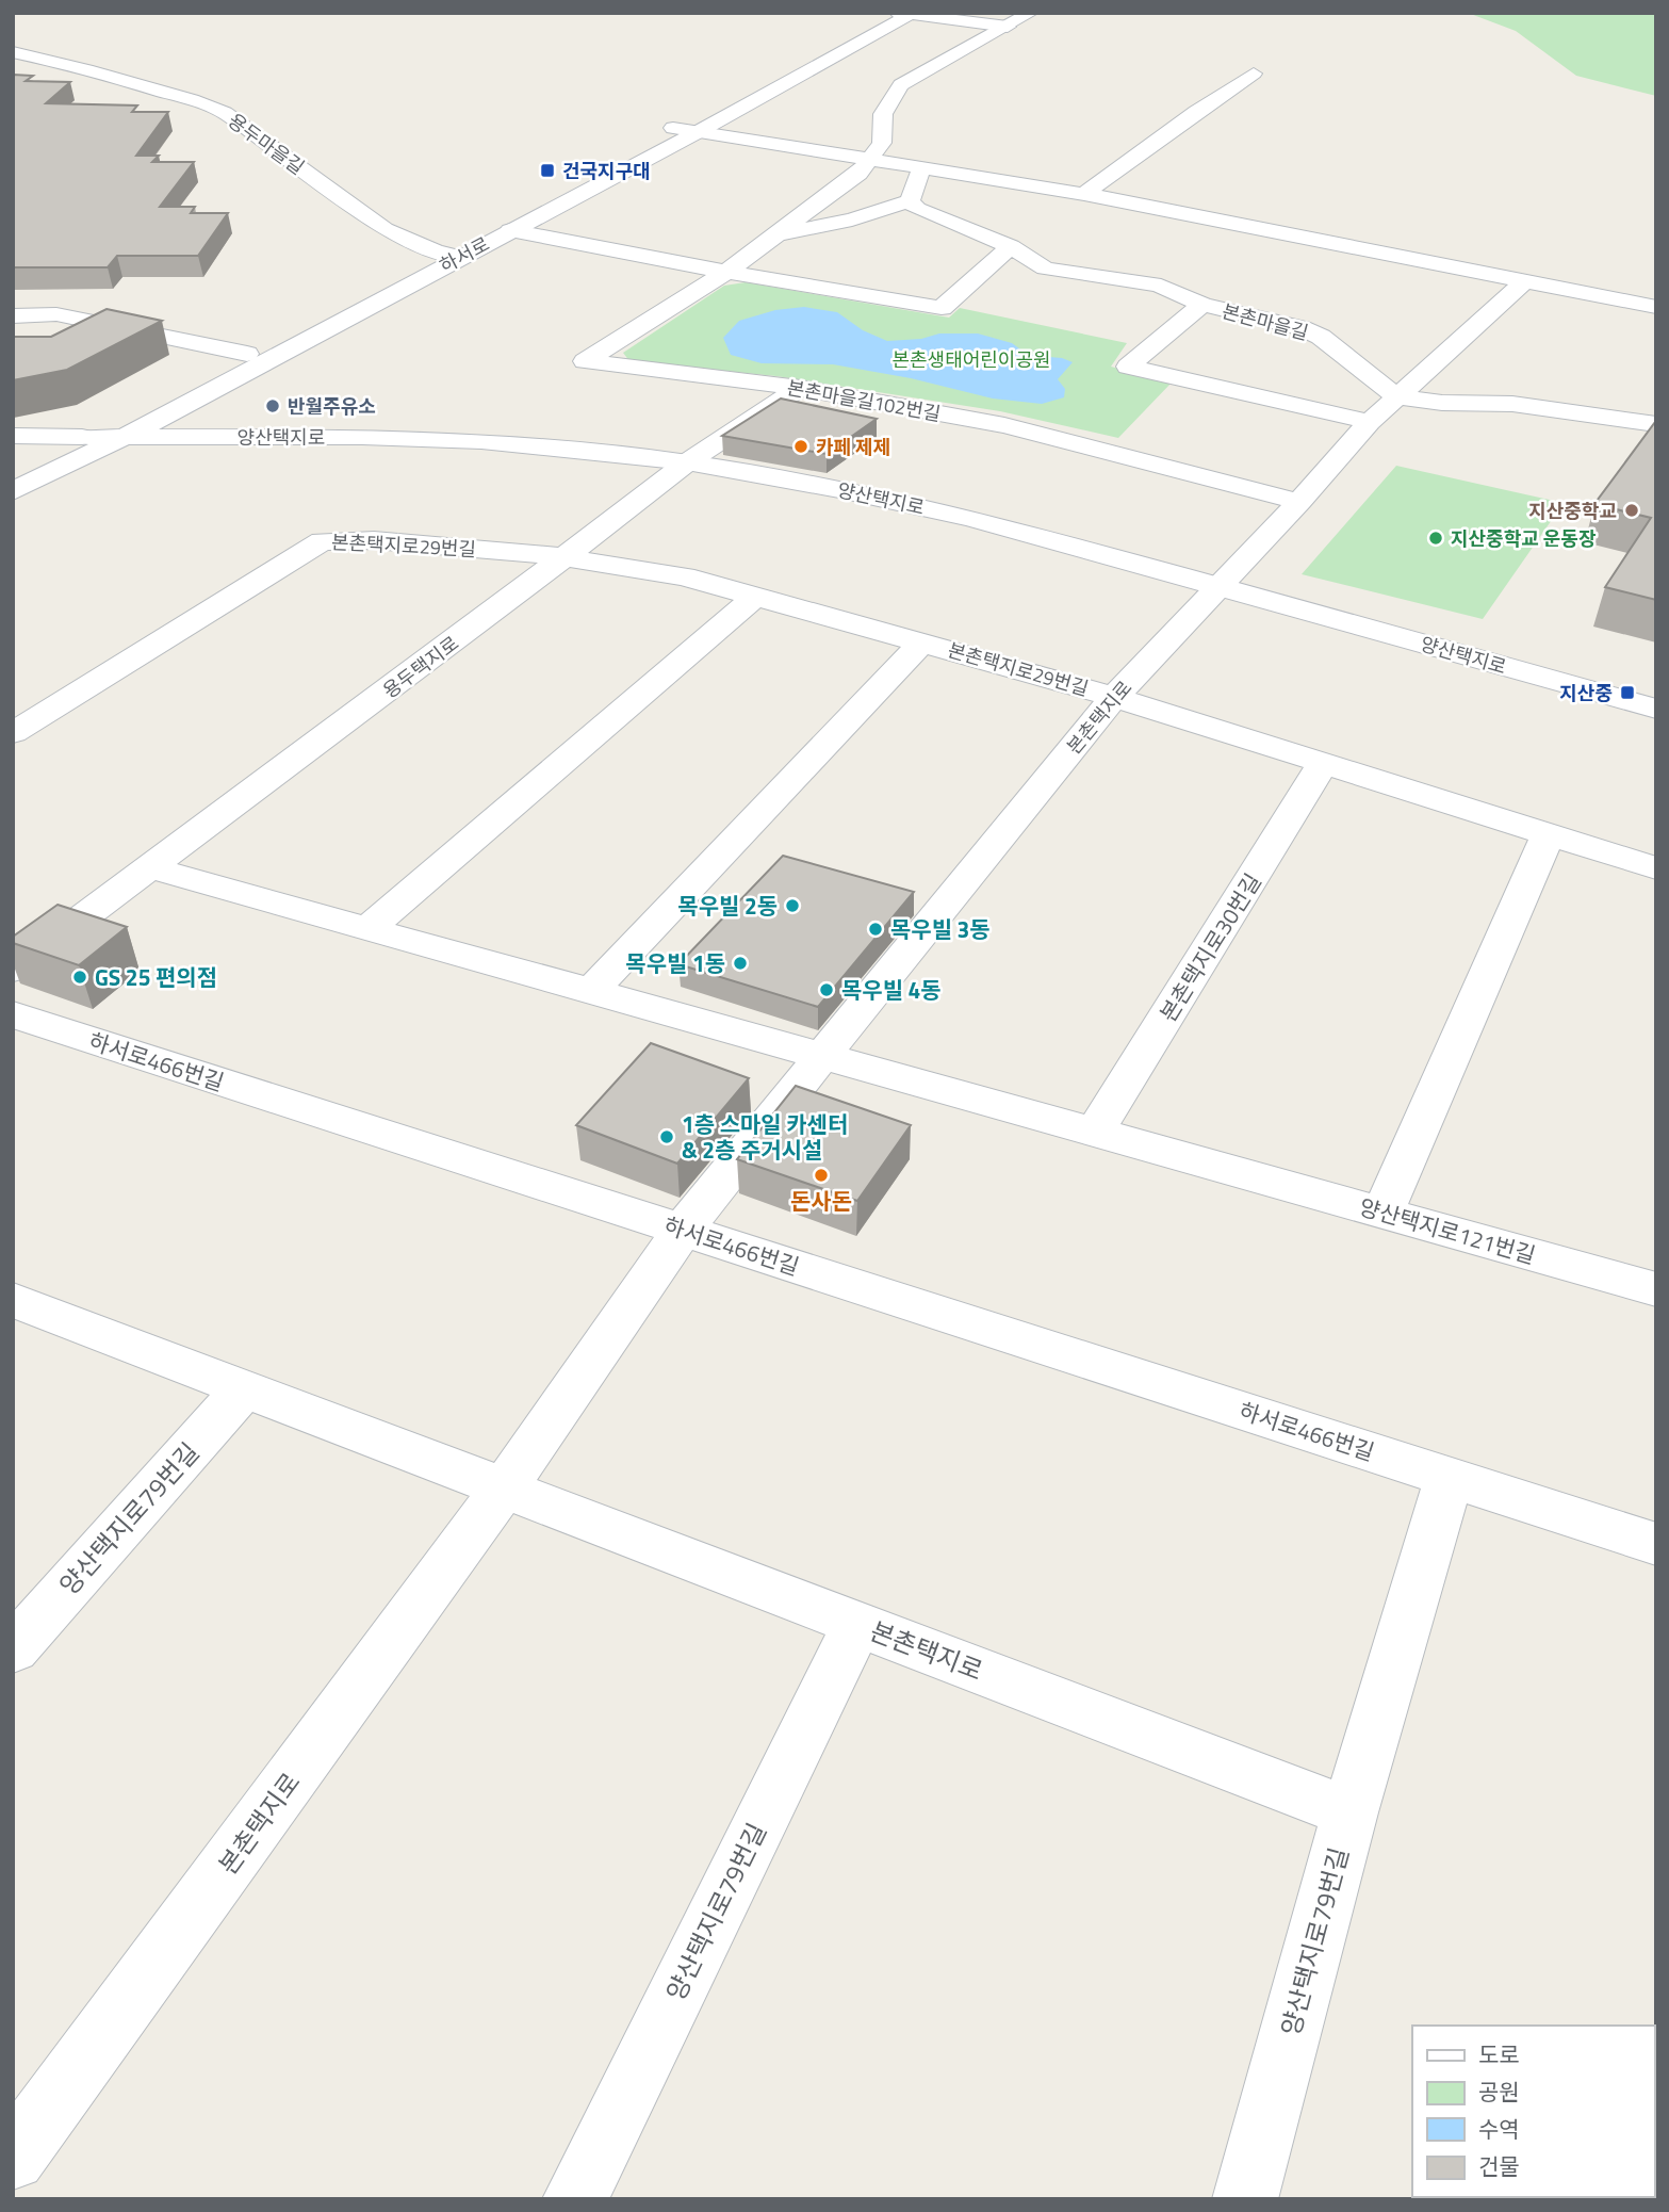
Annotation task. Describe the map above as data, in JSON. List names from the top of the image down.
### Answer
{
  "streets": {
    "street": [
      "용두마을길",
      "하서로",
      "본촌마을길",
      "본촌마을길102번길",
      "양산택지로",
      "본촌택지로29번길",
      "용두택지로",
      "본촌택지로",
      "본촌택지로30번길",
      "하서로466번길",
      "양산택지로121번길",
      "양산택지로79번길"
    ]
  },
  "crossings": [
    ["용두마을길", "하서로"],
    ["하서로", "양산택지로"],
    ["본촌마을길", "본촌택지로"],
    ["본촌마을길102번길", "용두택지로"],
    ["본촌마을길102번길", "본촌택지로"],
    ["양산택지로", "용두택지로"],
    ["양산택지로", "본촌택지로"],
    ["본촌택지로29번길", "용두택지로"],
    ["본촌택지로29번길", "본촌택지로"],
    ["본촌택지로", "하서로466번길"],
    ["본촌택지로", "양산택지로79번길"],
    ["본촌택지로30번길", "양산택지로121번길"]
  ],
  "parks": ["본촌생태어린이공원"],
  "places": {
    "transit": ["건국지구대", "지산중"],
    "other": [
      "반월주유소",
      "카페 제제",
      "지산중학교",
      "지산중학교 운동장",
      "목우빌 2동",
      "목우빌 3동",
      "목우빌 1동",
      "GS 25 편의점",
      "목우빌 4동",
      "1층 스마일 카센터 & 2층 주거시설",
      "돈사돈"
    ]
  },
  "legend": [
    "도로",
    "공원",
    "수역",
    "건물"
  ]
}
